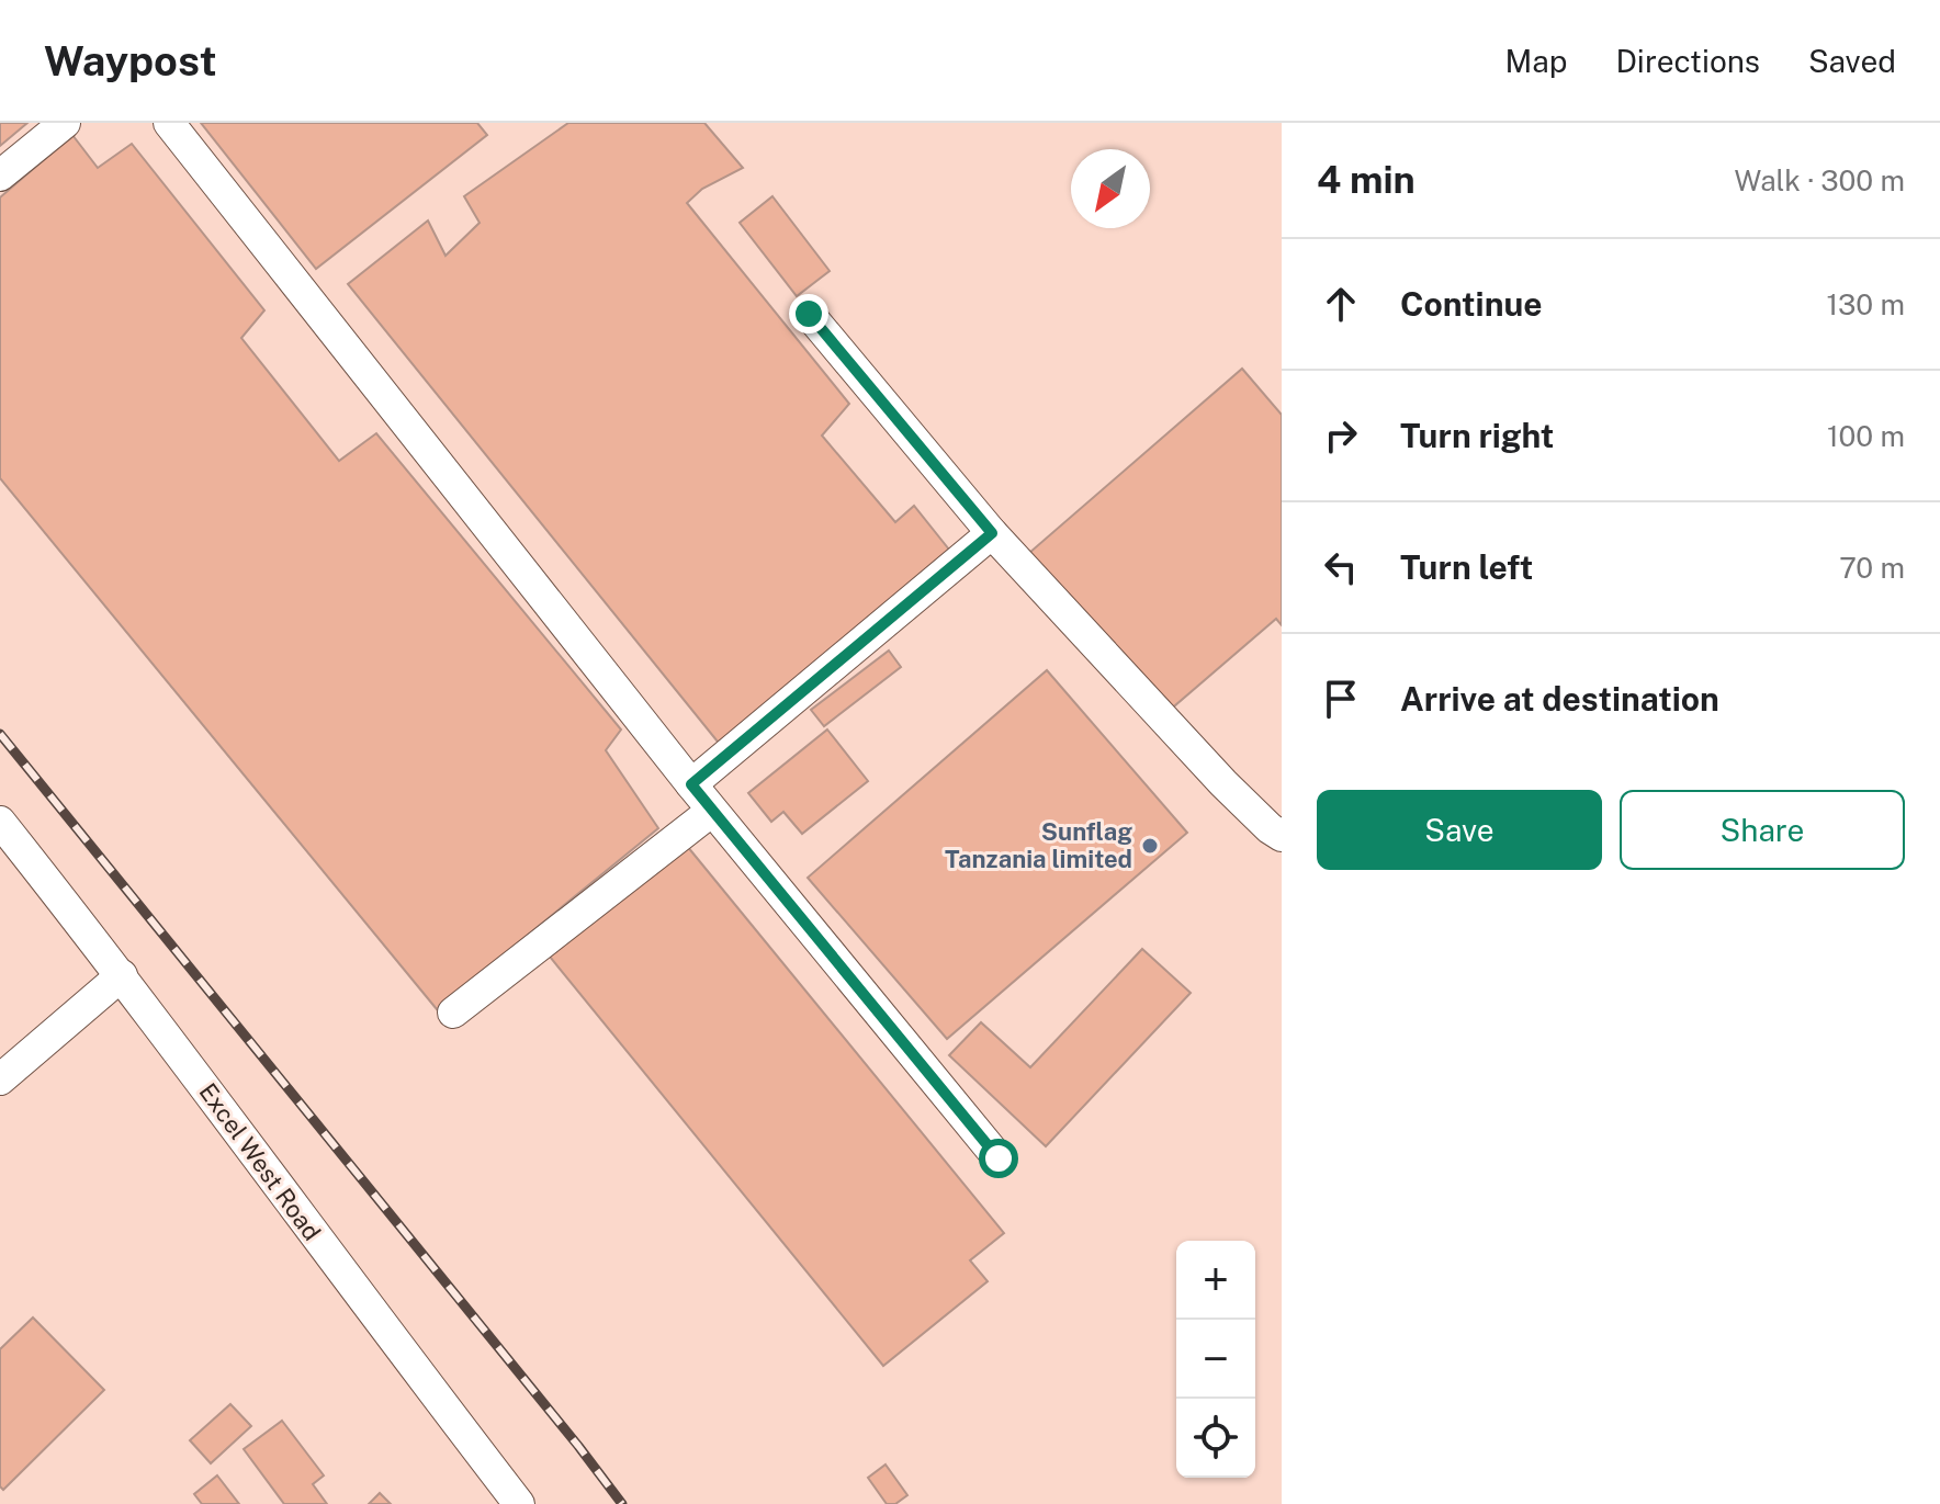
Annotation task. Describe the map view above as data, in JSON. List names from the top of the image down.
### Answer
{
  "streets": {
    "street": ["Excel West Road"]
  },
  "places": ["Sunflag Tanzania limited"],
  "north": "bottom left",
  "page": {
    "header": "Waypost",
    "nav": ["Map", "Directions", "Saved"],
    "heading": ["4 min", "Walk · 300 m"],
    "list": [
      ["Continue", "130 m"],
      ["Turn right", "100 m"],
      ["Turn left", "70 m"],
      "Arrive at destination"
    ],
    "buttons": ["Save", "Share"],
    "map_buttons": ["+", "−"]
  }
}
